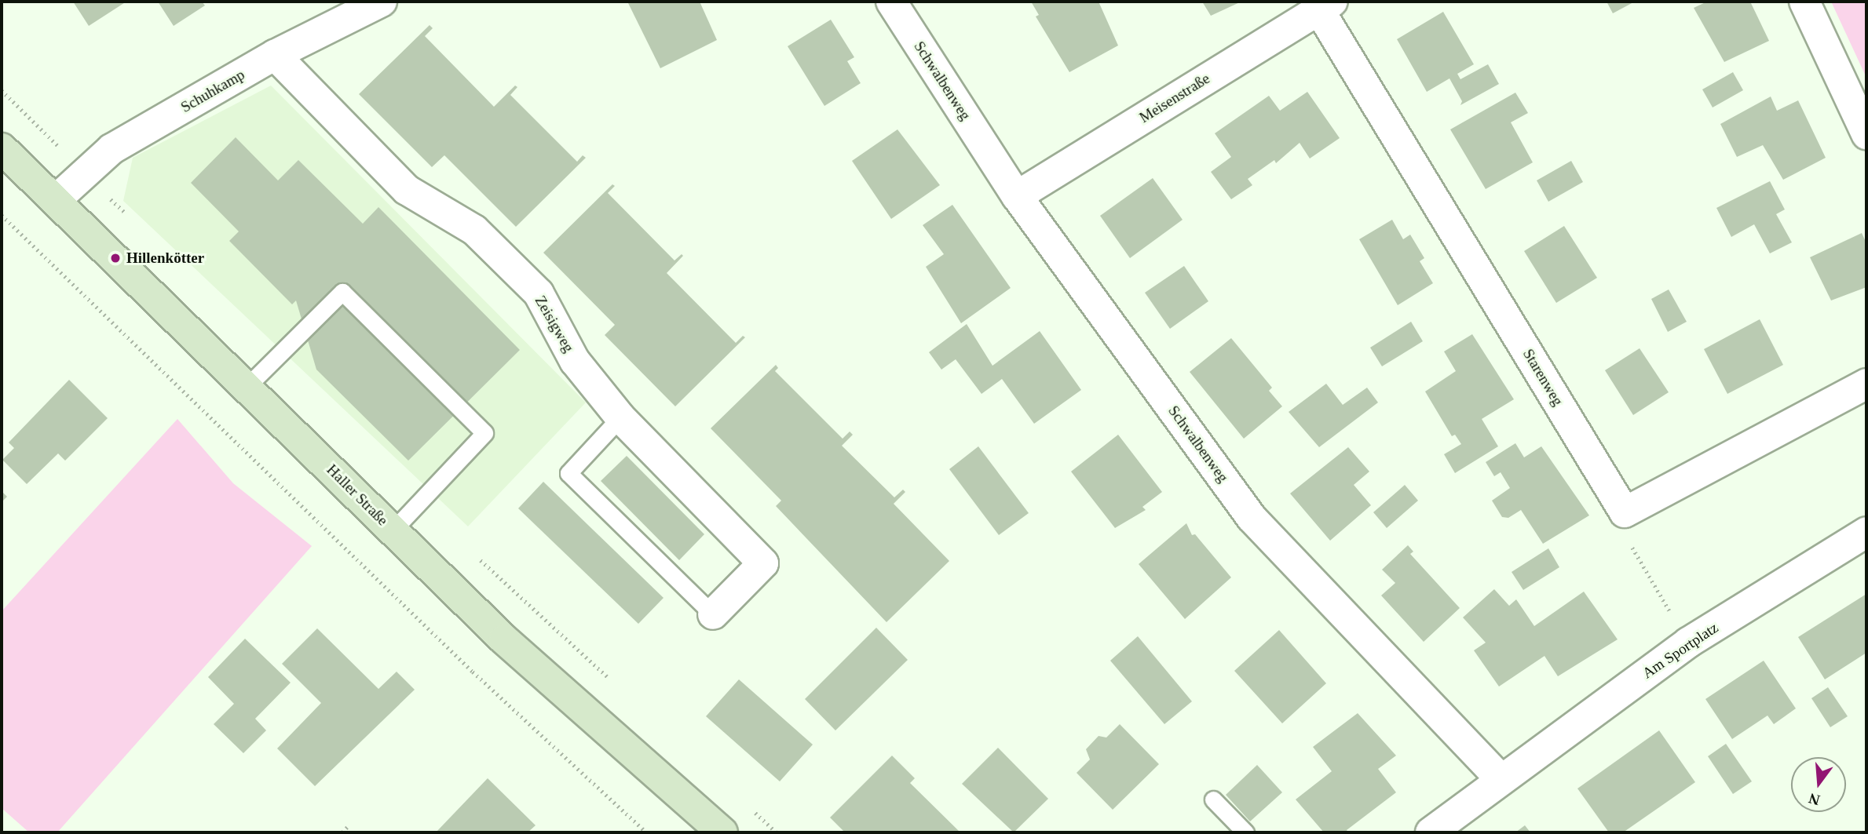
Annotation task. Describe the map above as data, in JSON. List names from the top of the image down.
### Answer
{
  "streets": {
    "main road": ["Haller Straße"],
    "street": [
      "Schwalbenweg",
      "Schuhkamp",
      "Meisenstraße",
      "Zeisigweg",
      "Starenweg",
      "Am Sportplatz"
    ]
  },
  "crossings": [
    ["Schwalbenweg", "Meisenstraße"],
    ["Schwalbenweg", "Am Sportplatz"],
    ["Schuhkamp", "Zeisigweg"],
    ["Schuhkamp", "Haller Straße"],
    ["Meisenstraße", "Starenweg"]
  ],
  "places": ["Hillenkötter"],
  "north": "bottom"
}
